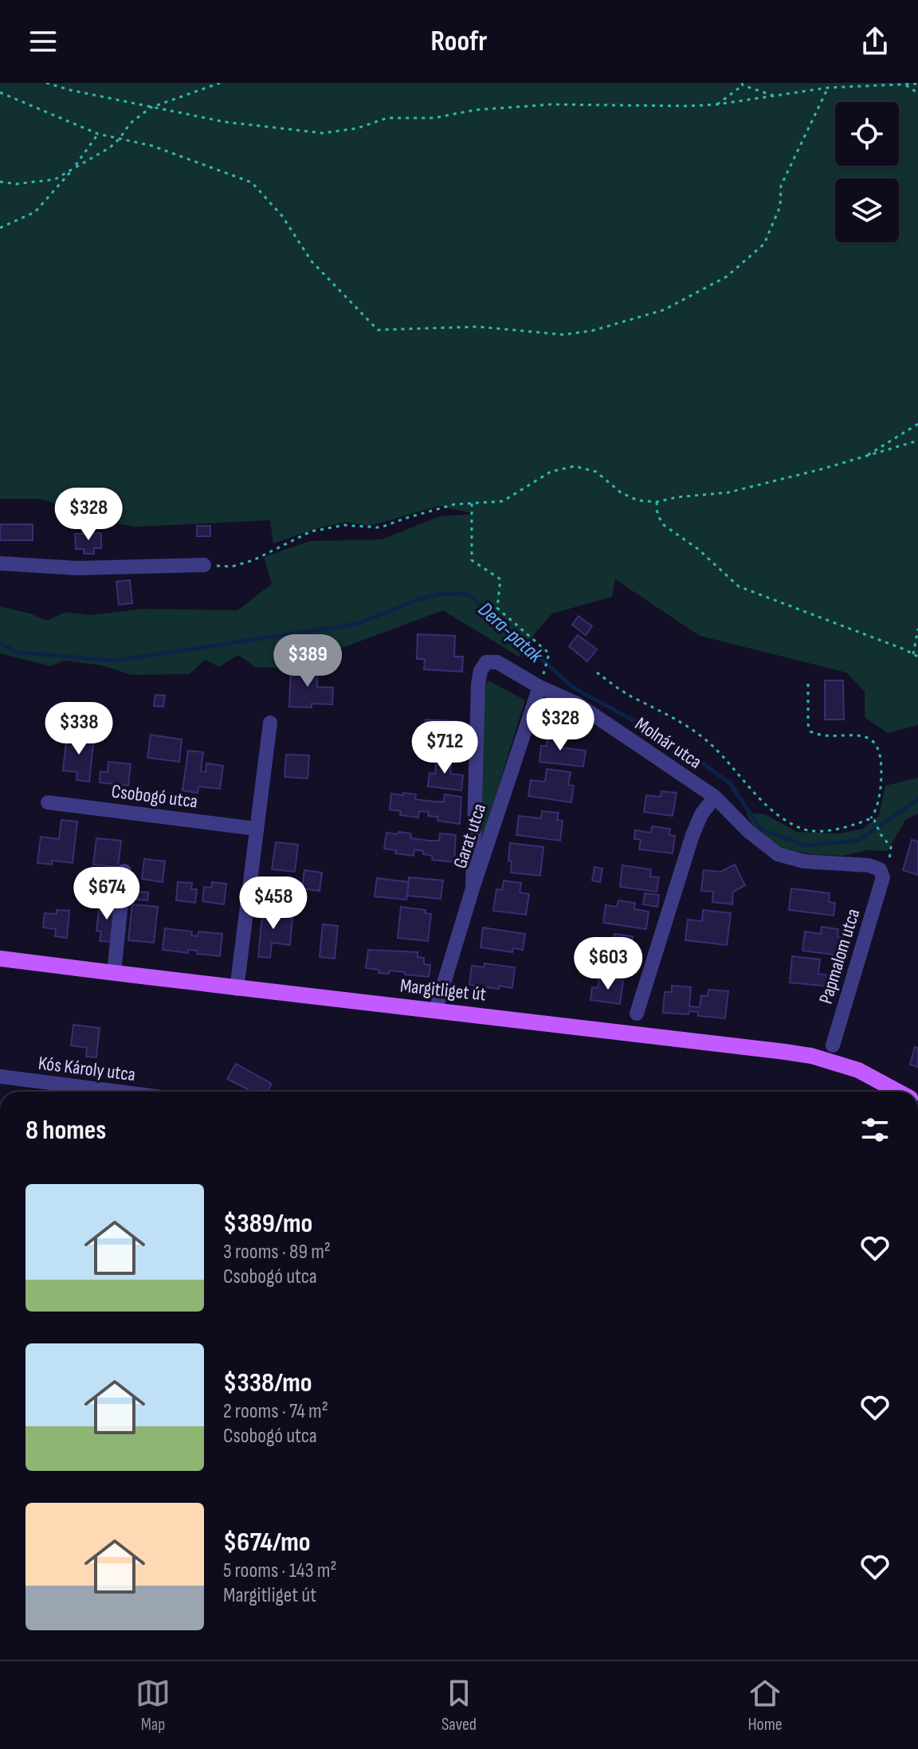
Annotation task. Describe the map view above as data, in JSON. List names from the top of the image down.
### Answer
{
  "streets": {
    "main road": ["Margitliget út"],
    "street": [
      "Molnár utca",
      "Csobogó utca",
      "Garat utca",
      "Papmalom utca",
      "Kós Károly utca"
    ]
  },
  "crossings": [
    ["Molnár utca", "Garat utca"],
    ["Molnár utca", "Papmalom utca"],
    ["Garat utca", "Margitliget út"]
  ],
  "water": ["Dera-patak"],
  "page": {
    "header": "Roofr",
    "price": [
      "$328",
      "$389",
      "$328",
      "$338",
      "$712",
      "$674",
      "$458",
      "$603"
    ],
    "heading": "8 homes",
    "list": [
      {
        "name": "$389/mo",
        "note": "3 rooms · 89 m² · Csobogó utca"
      },
      {
        "name": "$338/mo",
        "note": "2 rooms · 74 m² · Csobogó utca"
      },
      {
        "name": "$674/mo",
        "note": "5 rooms · 143 m² · Margitliget út"
      }
    ],
    "tabs": ["Map", "Saved", "Home"]
  }
}
